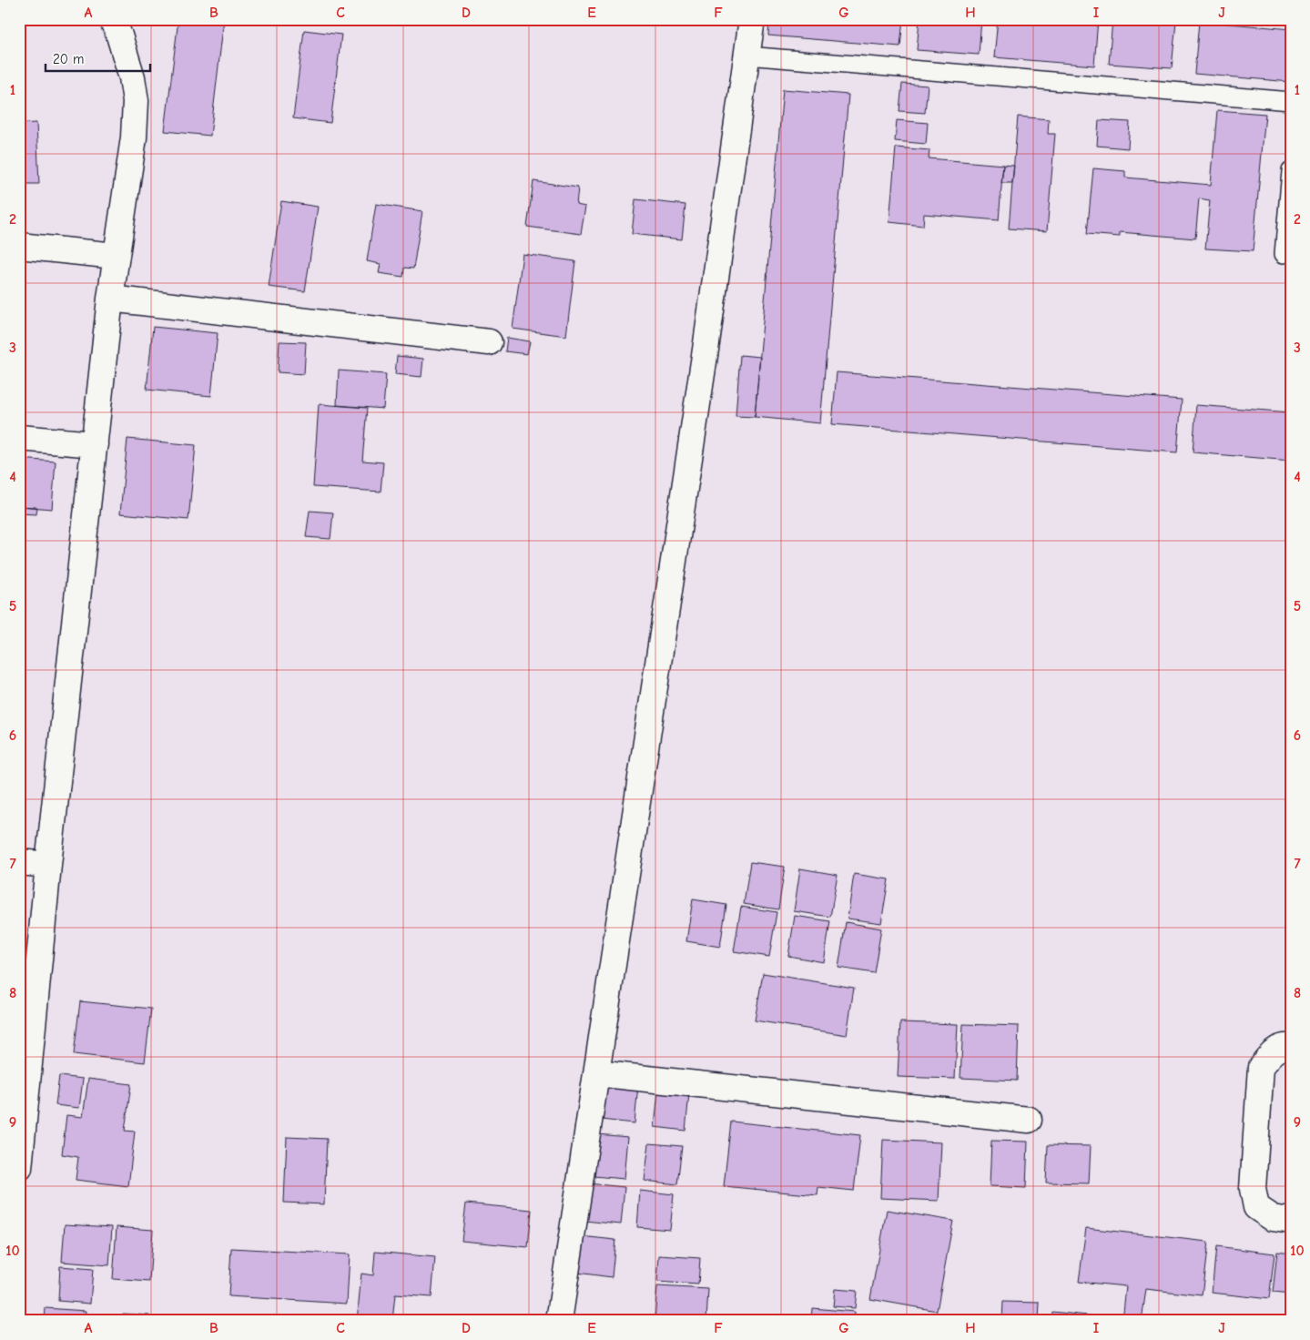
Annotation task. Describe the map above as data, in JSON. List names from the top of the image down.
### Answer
{
  "scale_bar": "20 m",
  "grid": {
    "columns": [
      "A",
      "B",
      "C",
      "D",
      "E",
      "F",
      "G",
      "H",
      "I",
      "J"
    ],
    "rows": [
      "1",
      "2",
      "3",
      "4",
      "5",
      "6",
      "7",
      "8",
      "9",
      "10"
    ]
  }
}
